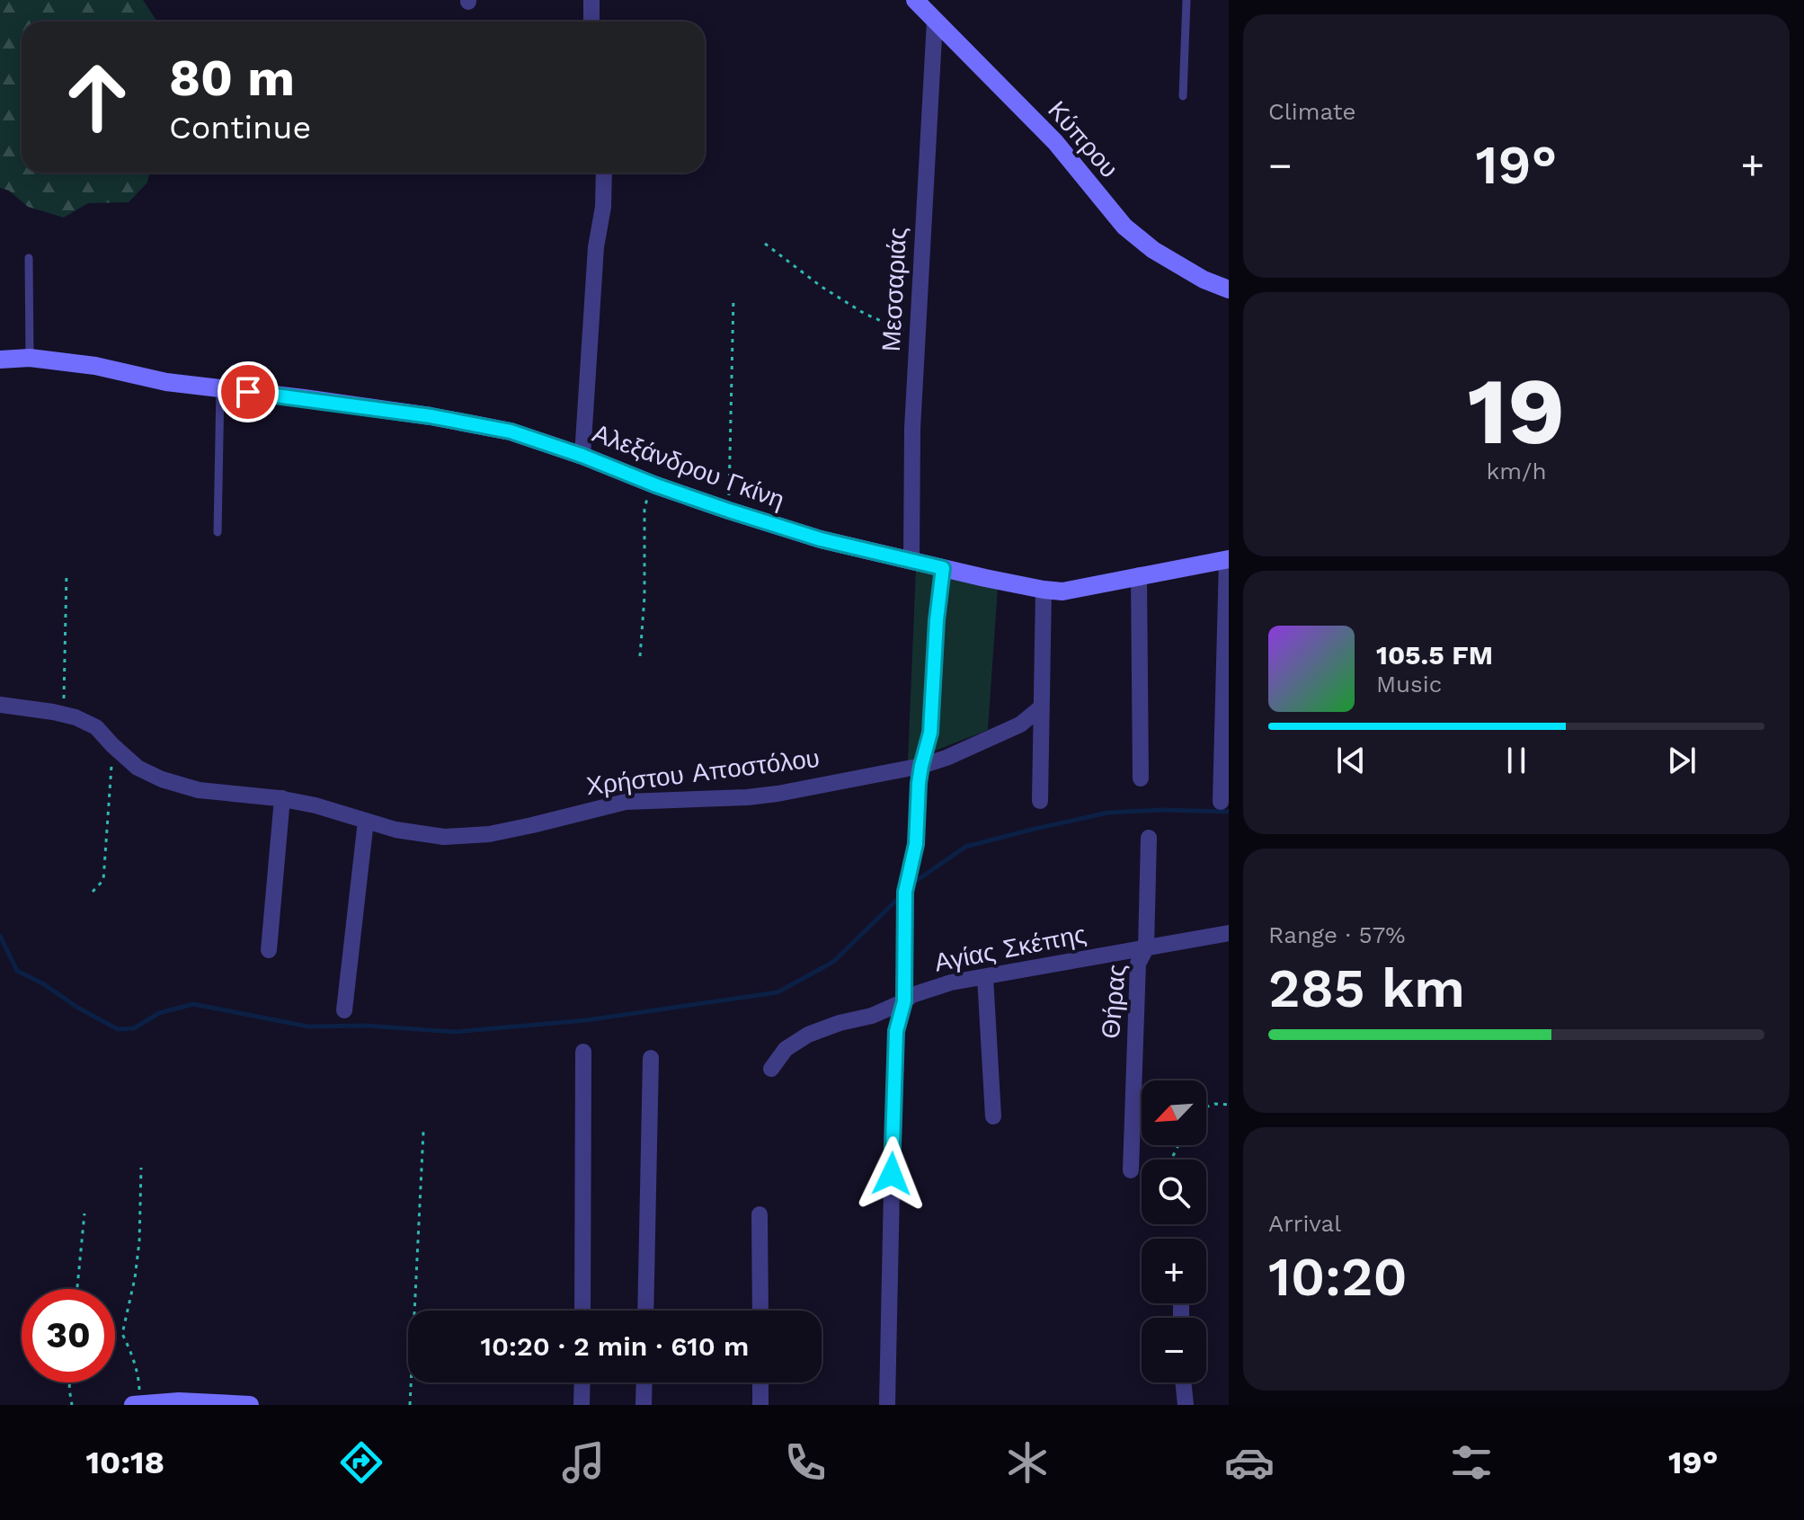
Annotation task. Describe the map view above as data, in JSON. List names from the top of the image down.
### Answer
{
  "streets": {
    "street": [
      "Κύπρου",
      "Μεσσαριάς",
      "Αλεξάνδρου Γκίνη",
      "Χρήστου Αποστόλου",
      "Αγίας Σκέπης",
      "Θήρας"
    ]
  },
  "crossings": [
    ["Κύπρου", "Μεσσαριάς"],
    ["Μεσσαριάς", "Αλεξάνδρου Γκίνη"],
    ["Αγίας Σκέπης", "Θήρας"]
  ],
  "north": "bottom left",
  "page": {
    "tile": [
      "Climate",
      ["19", "km/h"],
      ["Range · 57%", "285 km"],
      ["Arrival", "10:20"]
    ],
    "turn": ["80 m", "Continue"],
    "heat": ["−", "19°", "+"],
    "song": ["105.5 FM", "Music"],
    "map_buttons": ["+", "−"],
    "limit": "30",
    "trip": "10:20 · 2 min · 610 m",
    "tabs": ["10:18", "19°"]
  }
}
